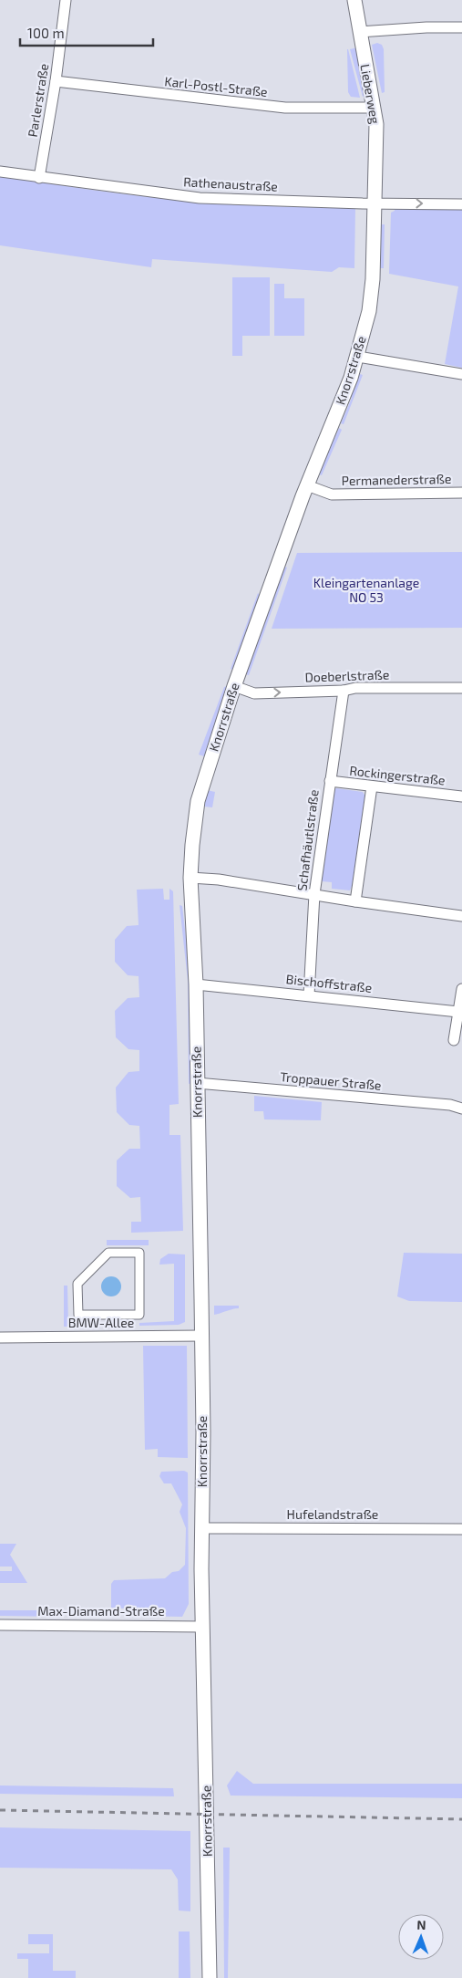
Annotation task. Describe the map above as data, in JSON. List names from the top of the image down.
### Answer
{
  "streets": {
    "street": [
      "Karl-Postl-Straße",
      "Lieberweg",
      "Parlerstraße",
      "Rathenaustraße",
      "Knorrstraße",
      "Permanederstraße",
      "Doeberlstraße",
      "Rockingerstraße",
      "Schafhäutlstraße",
      "Bischoffstraße",
      "Troppauer Straße",
      "BMW-Allee",
      "Hufelandstraße",
      "Max-Diamand-Straße"
    ]
  },
  "crossings": [
    ["Karl-Postl-Straße", "Lieberweg"],
    ["Karl-Postl-Straße", "Parlerstraße"],
    ["Lieberweg", "Rathenaustraße"],
    ["Lieberweg", "Knorrstraße"],
    ["Parlerstraße", "Rathenaustraße"],
    ["Rathenaustraße", "Knorrstraße"],
    ["Knorrstraße", "Permanederstraße"],
    ["Knorrstraße", "Doeberlstraße"],
    ["Knorrstraße", "Bischoffstraße"],
    ["Knorrstraße", "Troppauer Straße"],
    ["Knorrstraße", "BMW-Allee"],
    ["Knorrstraße", "Hufelandstraße"],
    ["Knorrstraße", "Max-Diamand-Straße"],
    ["Doeberlstraße", "Schafhäutlstraße"],
    ["Rockingerstraße", "Schafhäutlstraße"],
    ["Schafhäutlstraße", "Bischoffstraße"]
  ],
  "one_way": ["Doeberlstraße"],
  "parks": ["Kleingartenanlage NO 53"],
  "scale_bar": "100 m",
  "north": "top"
}
